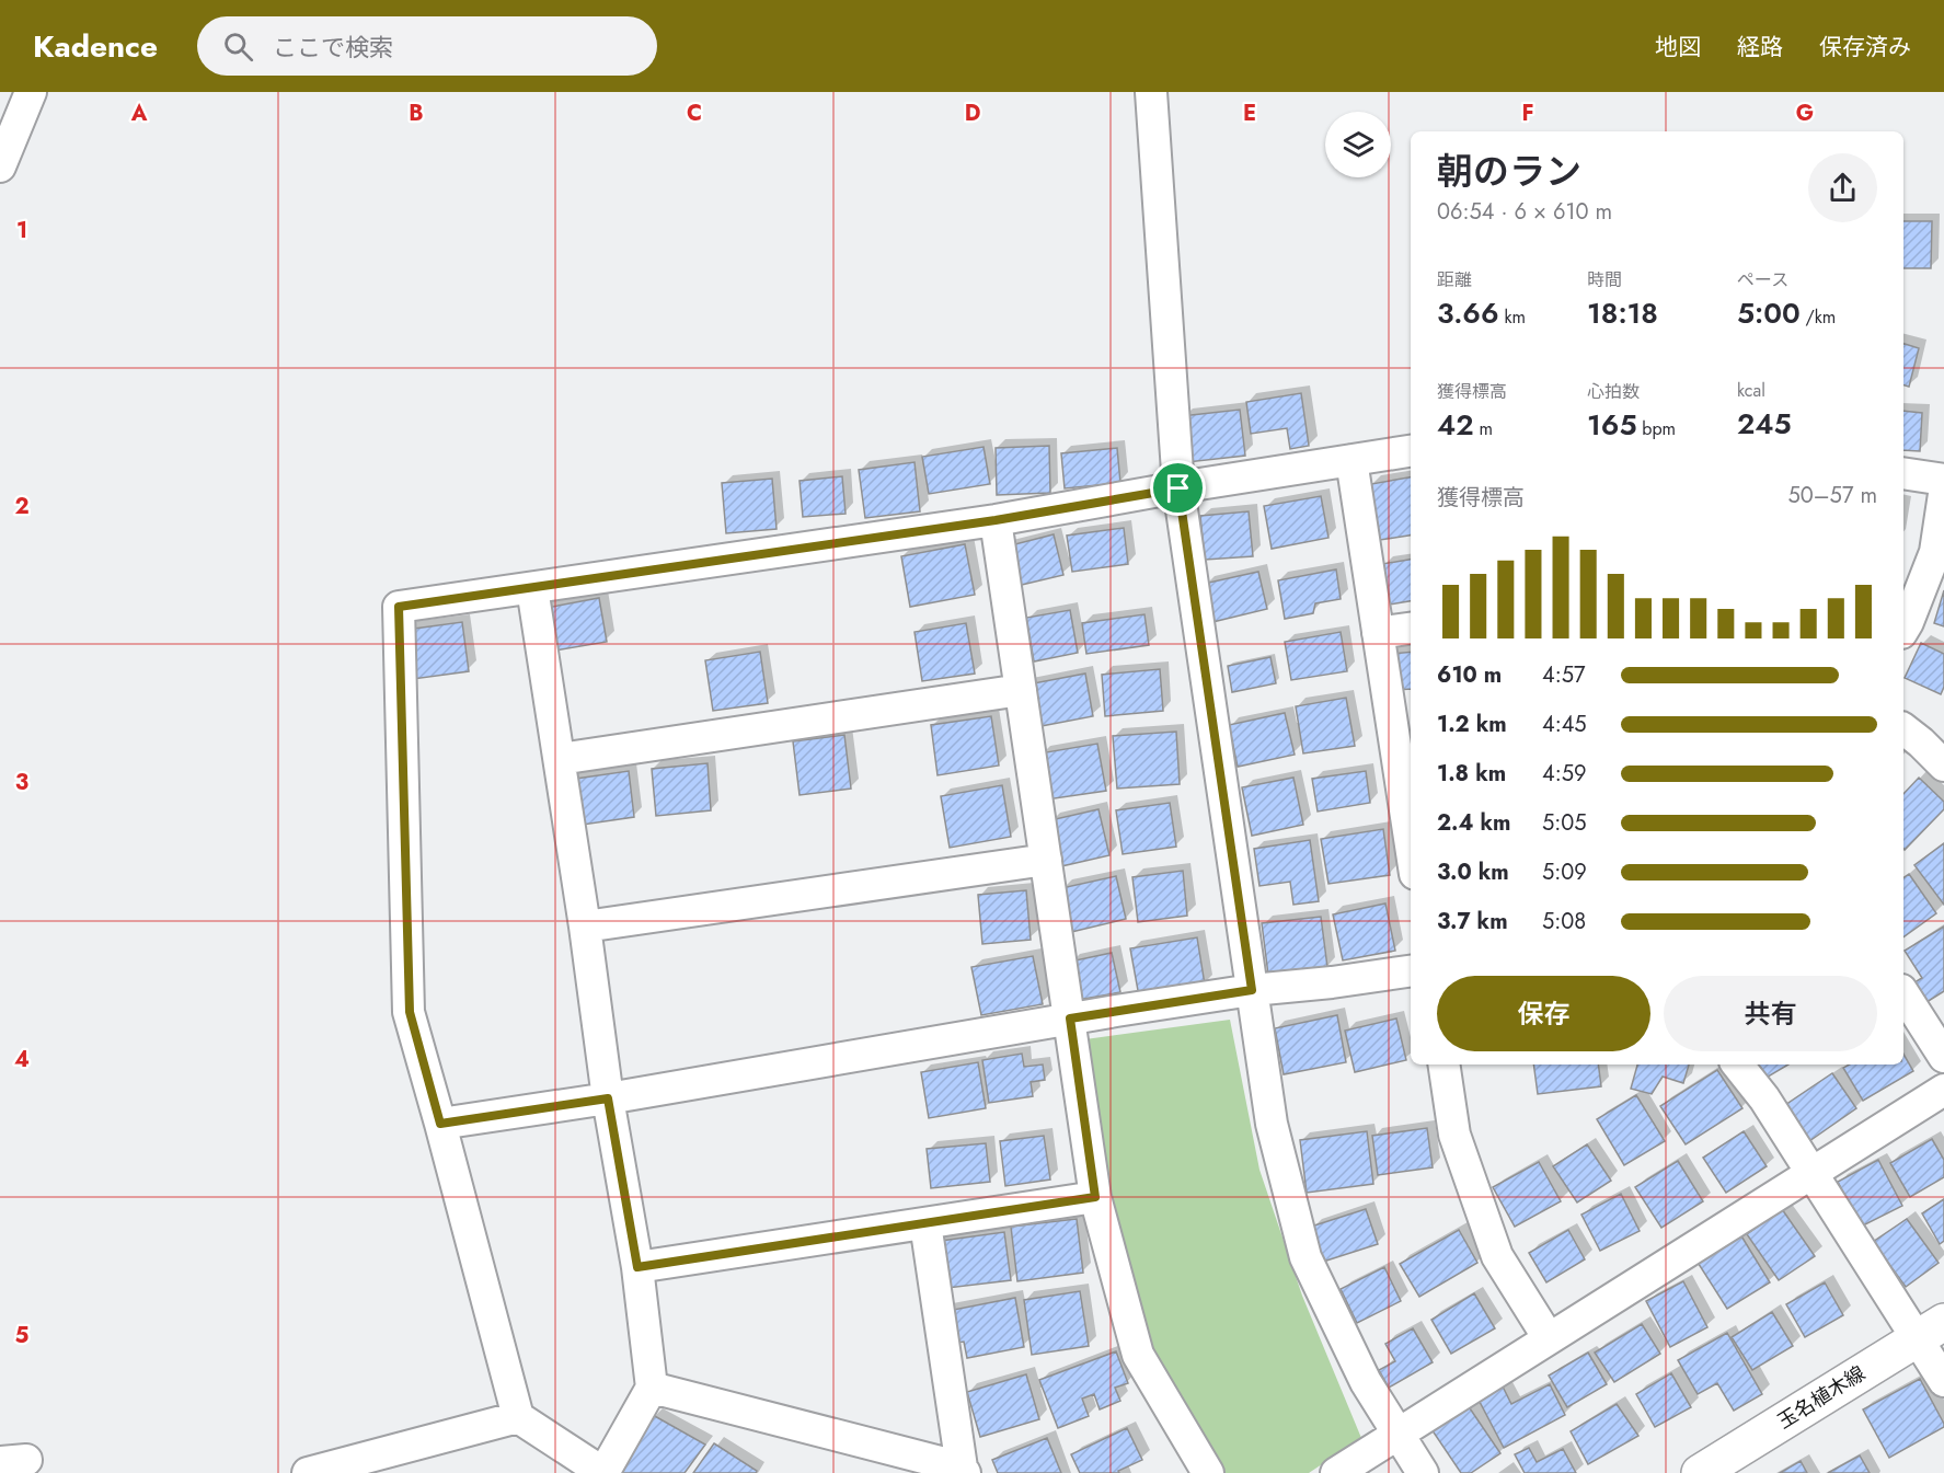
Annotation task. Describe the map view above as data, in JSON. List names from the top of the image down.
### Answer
{
  "streets": {
    "main road": ["玉名植木線"]
  },
  "page": {
    "header": "Kadence",
    "search": "ここで検索",
    "nav": ["地図", "経路", "保存済み"],
    "heading": ["朝のラン", "06:54 · 6 × 610 m"],
    "stats": [
      ["距離", "3.66 km"],
      ["時間", "18:18"],
      ["ペース", "5:00 /km"],
      ["獲得標高", "42 m"],
      ["心拍数", "165 bpm"],
      ["kcal", "245"]
    ],
    "chart": ["獲得標高", "50–57 m"],
    "list": [
      {
        "name": "610 m",
        "note": "4:57"
      },
      {
        "name": "1.2 km",
        "note": "4:45"
      },
      {
        "name": "1.8 km",
        "note": "4:59"
      },
      {
        "name": "2.4 km",
        "note": "5:05"
      },
      {
        "name": "3.0 km",
        "note": "5:09"
      },
      {
        "name": "3.7 km",
        "note": "5:08"
      }
    ],
    "buttons": ["保存", "共有"]
  },
  "grid": {
    "columns": [
      "A",
      "B",
      "C",
      "D",
      "E",
      "F",
      "G"
    ],
    "rows": [
      "1",
      "2",
      "3",
      "4",
      "5"
    ]
  }
}
